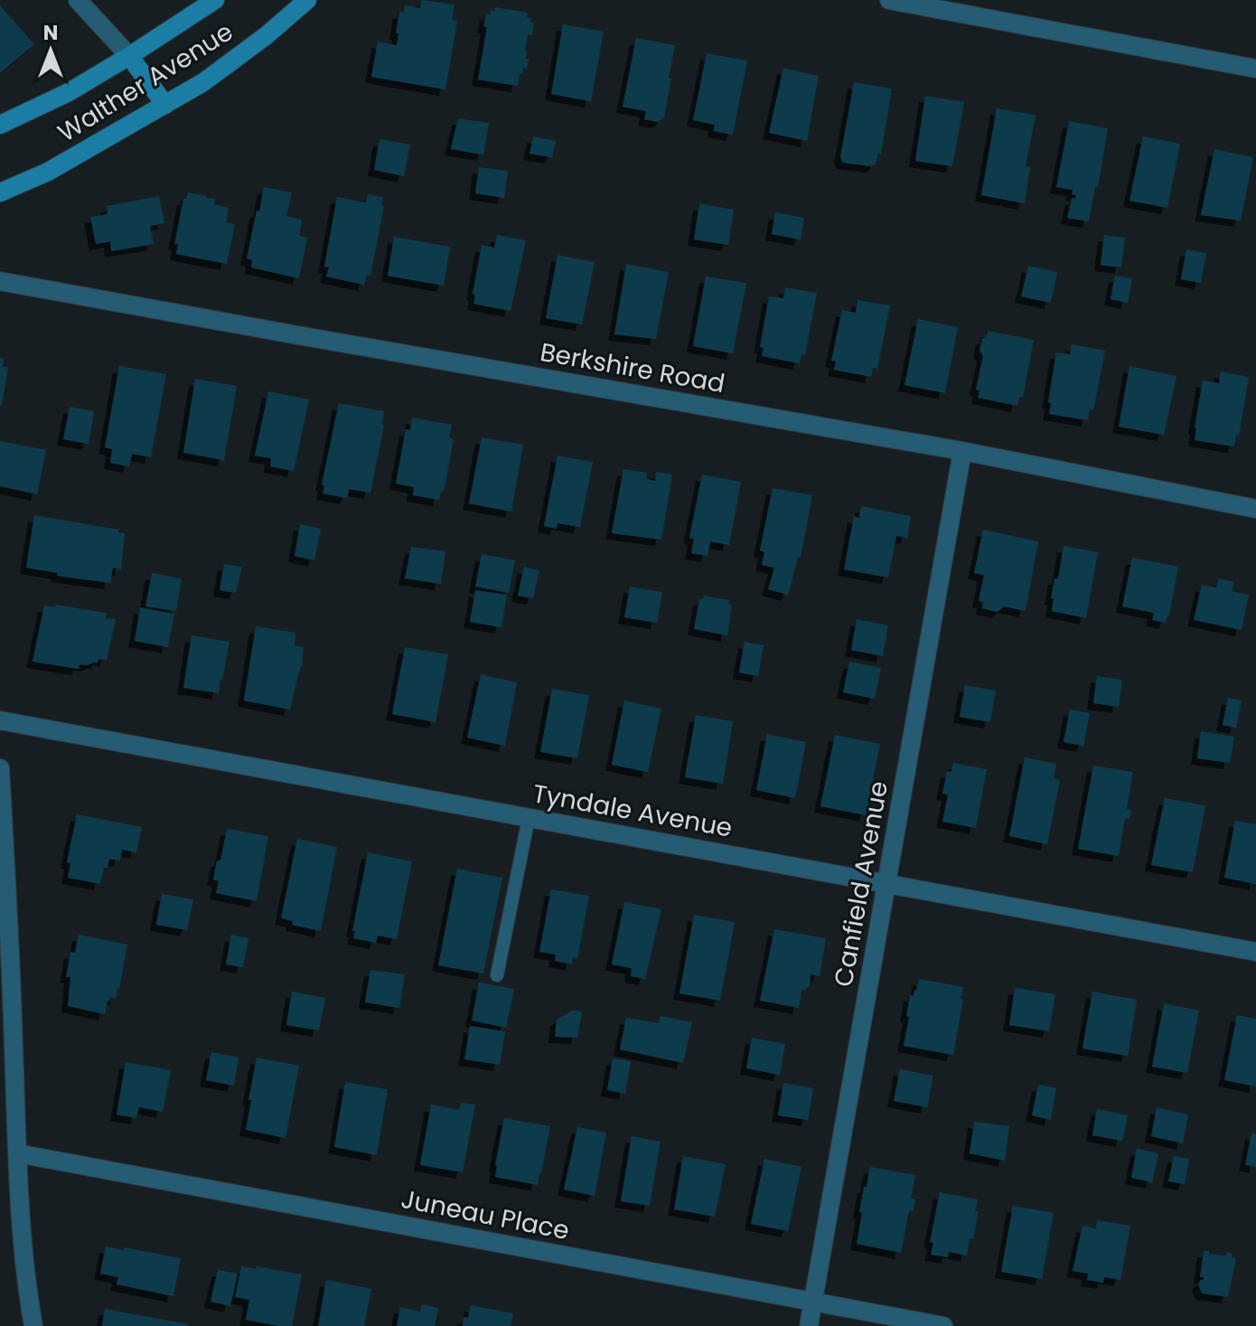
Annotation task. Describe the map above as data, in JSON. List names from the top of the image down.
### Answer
{
  "streets": {
    "main road": ["Walther Avenue"],
    "street": [
      "Berkshire Road",
      "Tyndale Avenue",
      "Canfield Avenue",
      "Juneau Place"
    ]
  },
  "crossings": [
    ["Berkshire Road", "Canfield Avenue"],
    ["Tyndale Avenue", "Canfield Avenue"],
    ["Canfield Avenue", "Juneau Place"]
  ],
  "north": "top"
}
